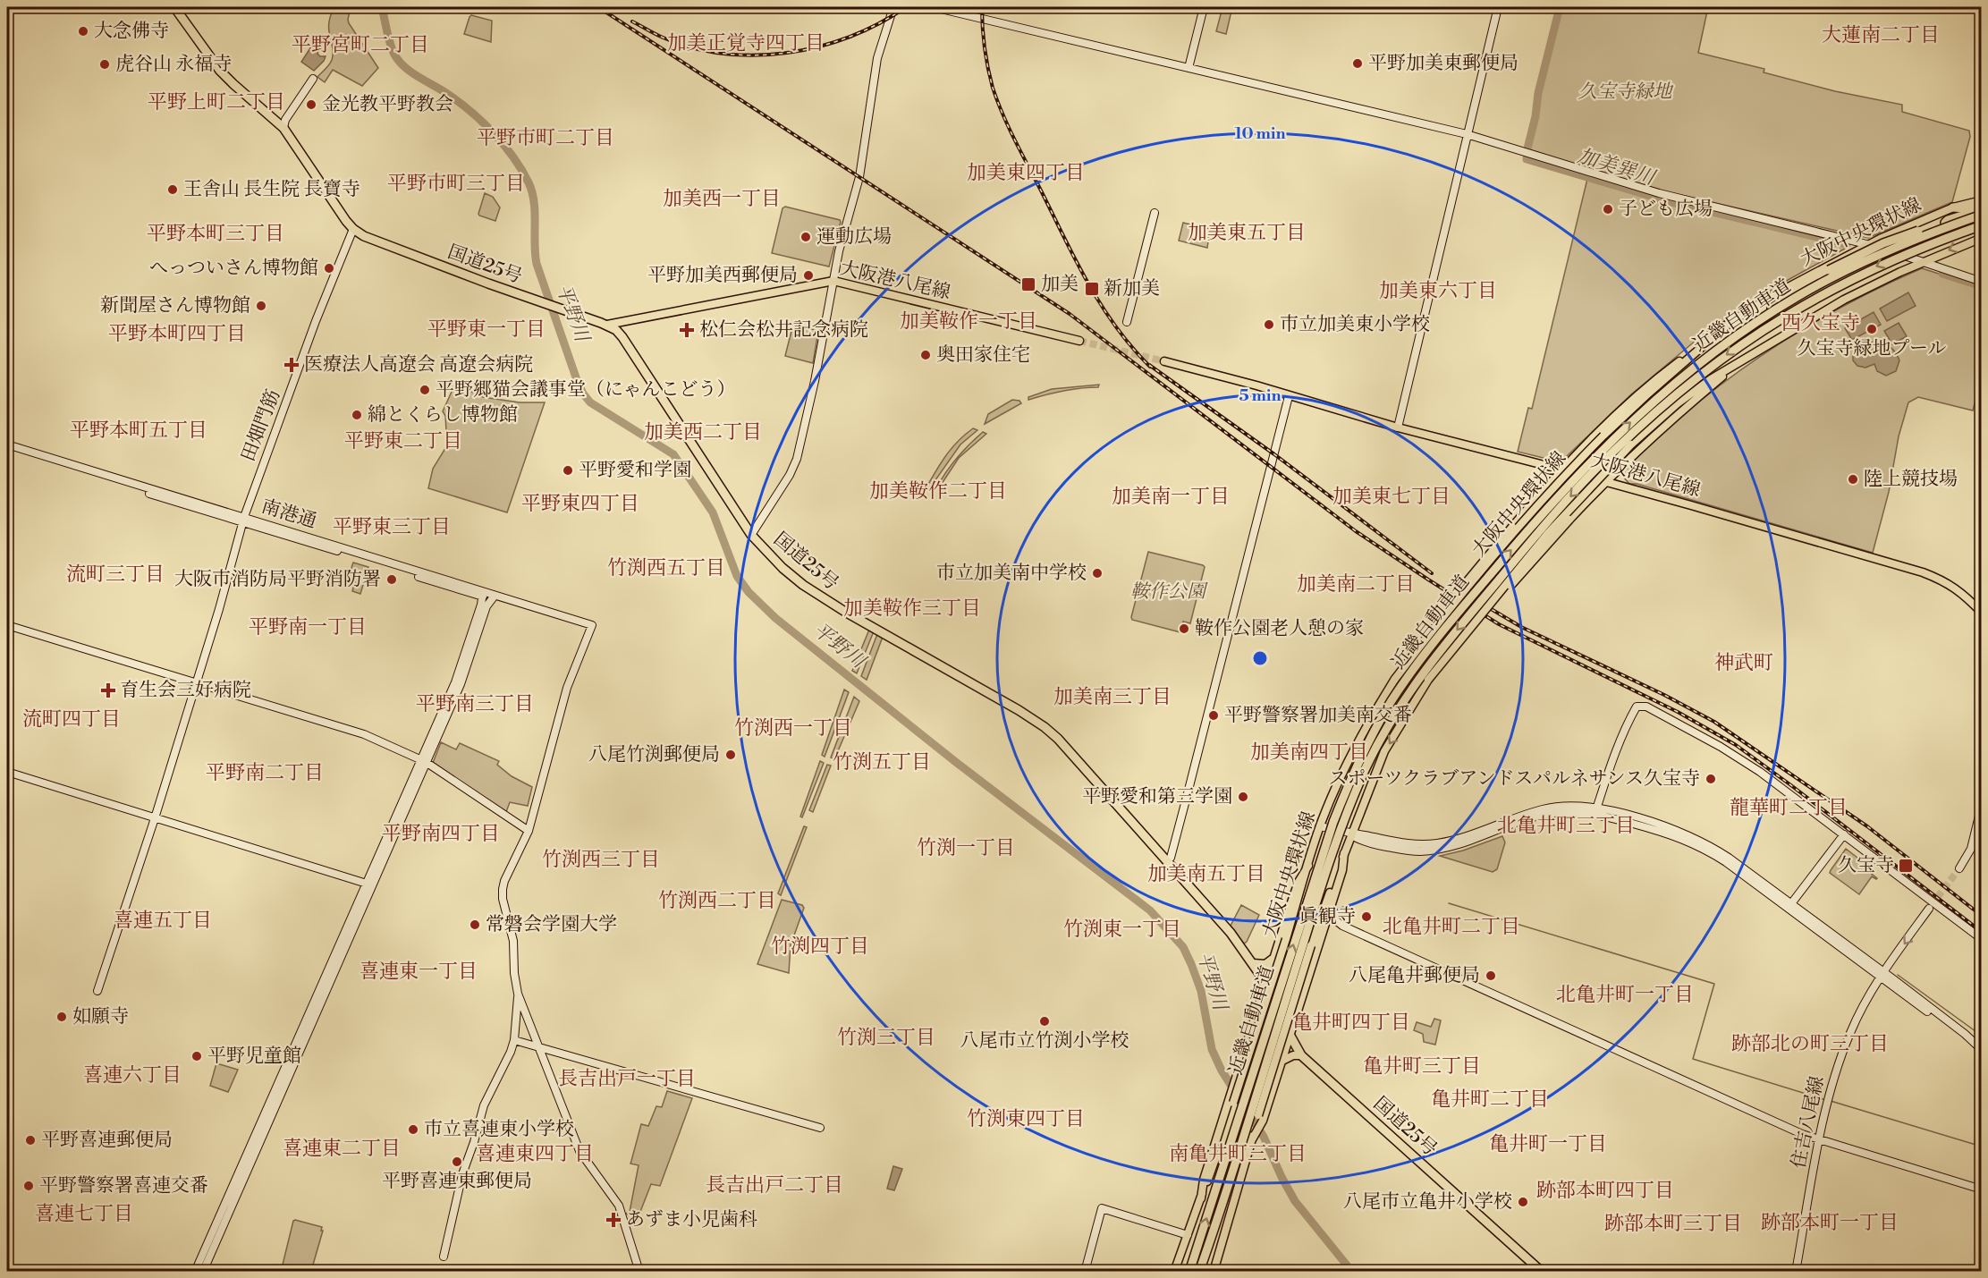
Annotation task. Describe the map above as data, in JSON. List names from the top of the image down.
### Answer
{
  "streets": {
    "highway": ["国道25号", "近畿自動車道"],
    "main road": ["大阪中央環状線", "大阪港八尾線"],
    "street": ["田畑門筋", "南港通", "住吉八尾線"]
  },
  "crossings": [
    ["国道25号", "大阪港八尾線"],
    ["国道25号", "田畑門筋"],
    ["田畑門筋", "南港通"]
  ],
  "districts": [
    "大蓮南二丁目",
    "加美正覚寺四丁目",
    "平野宮町二丁目",
    "平野上町二丁目",
    "平野市町二丁目",
    "加美東四丁目",
    "平野市町三丁目",
    "加美西一丁目",
    "加美東五丁目",
    "平野本町三丁目",
    "加美東六丁目",
    "加美鞍作一丁目",
    "西久宝寺",
    "平野東一丁目",
    "平野本町四丁目",
    "平野本町五丁目",
    "加美西二丁目",
    "平野東二丁目",
    "加美鞍作二丁目",
    "加美南一丁目",
    "加美東七丁目",
    "平野東四丁目",
    "平野東三丁目",
    "竹渕西五丁目",
    "流町三丁目",
    "加美南二丁目",
    "加美鞍作三丁目",
    "平野南一丁目",
    "神武町",
    "加美南三丁目",
    "平野南三丁目",
    "流町四丁目",
    "竹渕西一丁目",
    "加美南四丁目",
    "竹渕五丁目",
    "平野南二丁目",
    "龍華町二丁目",
    "北亀井町三丁目",
    "平野南四丁目",
    "竹渕一丁目",
    "竹渕西三丁目",
    "加美南五丁目",
    "竹渕西二丁目",
    "喜連五丁目",
    "北亀井町二丁目",
    "竹渕東一丁目",
    "竹渕四丁目",
    "喜連東一丁目",
    "北亀井町一丁目",
    "亀井町四丁目",
    "竹渕三丁目",
    "跡部北の町三丁目",
    "亀井町三丁目",
    "喜連六丁目",
    "長吉出戸一丁目",
    "亀井町二丁目",
    "竹渕東四丁目",
    "亀井町一丁目",
    "喜連東二丁目",
    "喜連東四丁目",
    "南亀井町三丁目",
    "長吉出戸二丁目",
    "跡部本町四丁目",
    "喜連七丁目",
    "跡部本町一丁目",
    "跡部本町三丁目"
  ],
  "water": ["加美巽川", "平野川"],
  "parks": ["久宝寺緑地", "鞍作公園"],
  "places": {
    "other": [
      "大念佛寺",
      "平野加美東郵便局",
      "虎谷山 永福寺",
      "金光教平野教会",
      "王舎山 長生院 長寶寺",
      "子ども広場",
      "運動広場",
      "へっついさん博物館",
      "平野加美西郵便局",
      "新聞屋さん博物館",
      "市立加美東小学校",
      "久宝寺緑地プール",
      "奥田家住宅",
      "平野郷猫会議事堂（にゃんこどう）",
      "綿とくらし博物館",
      "平野愛和学園",
      "陸上競技場",
      "市立加美南中学校",
      "大阪市消防局平野消防署",
      "鞍作公園老人憩の家",
      "平野警察署加美南交番",
      "八尾竹渕郵便局",
      "スポーツクラブアンドスパルネサンス久宝寺",
      "平野愛和第三学園",
      "眞観寺",
      "常磐会学園大学",
      "八尾亀井郵便局",
      "如願寺",
      "八尾市立竹渕小学校",
      "平野児童館",
      "市立喜連東小学校",
      "平野喜連郵便局",
      "平野喜連東郵便局",
      "平野警察署喜連交番",
      "八尾市立亀井小学校"
    ],
    "transit": ["加美", "新加美", "久宝寺"],
    "health": [
      "松仁会松井記念病院",
      "医療法人高遼会 高遼会病院",
      "育生会三好病院",
      "あずま小児歯科"
    ]
  },
  "rings": ["10 min", "5 min"]
}
